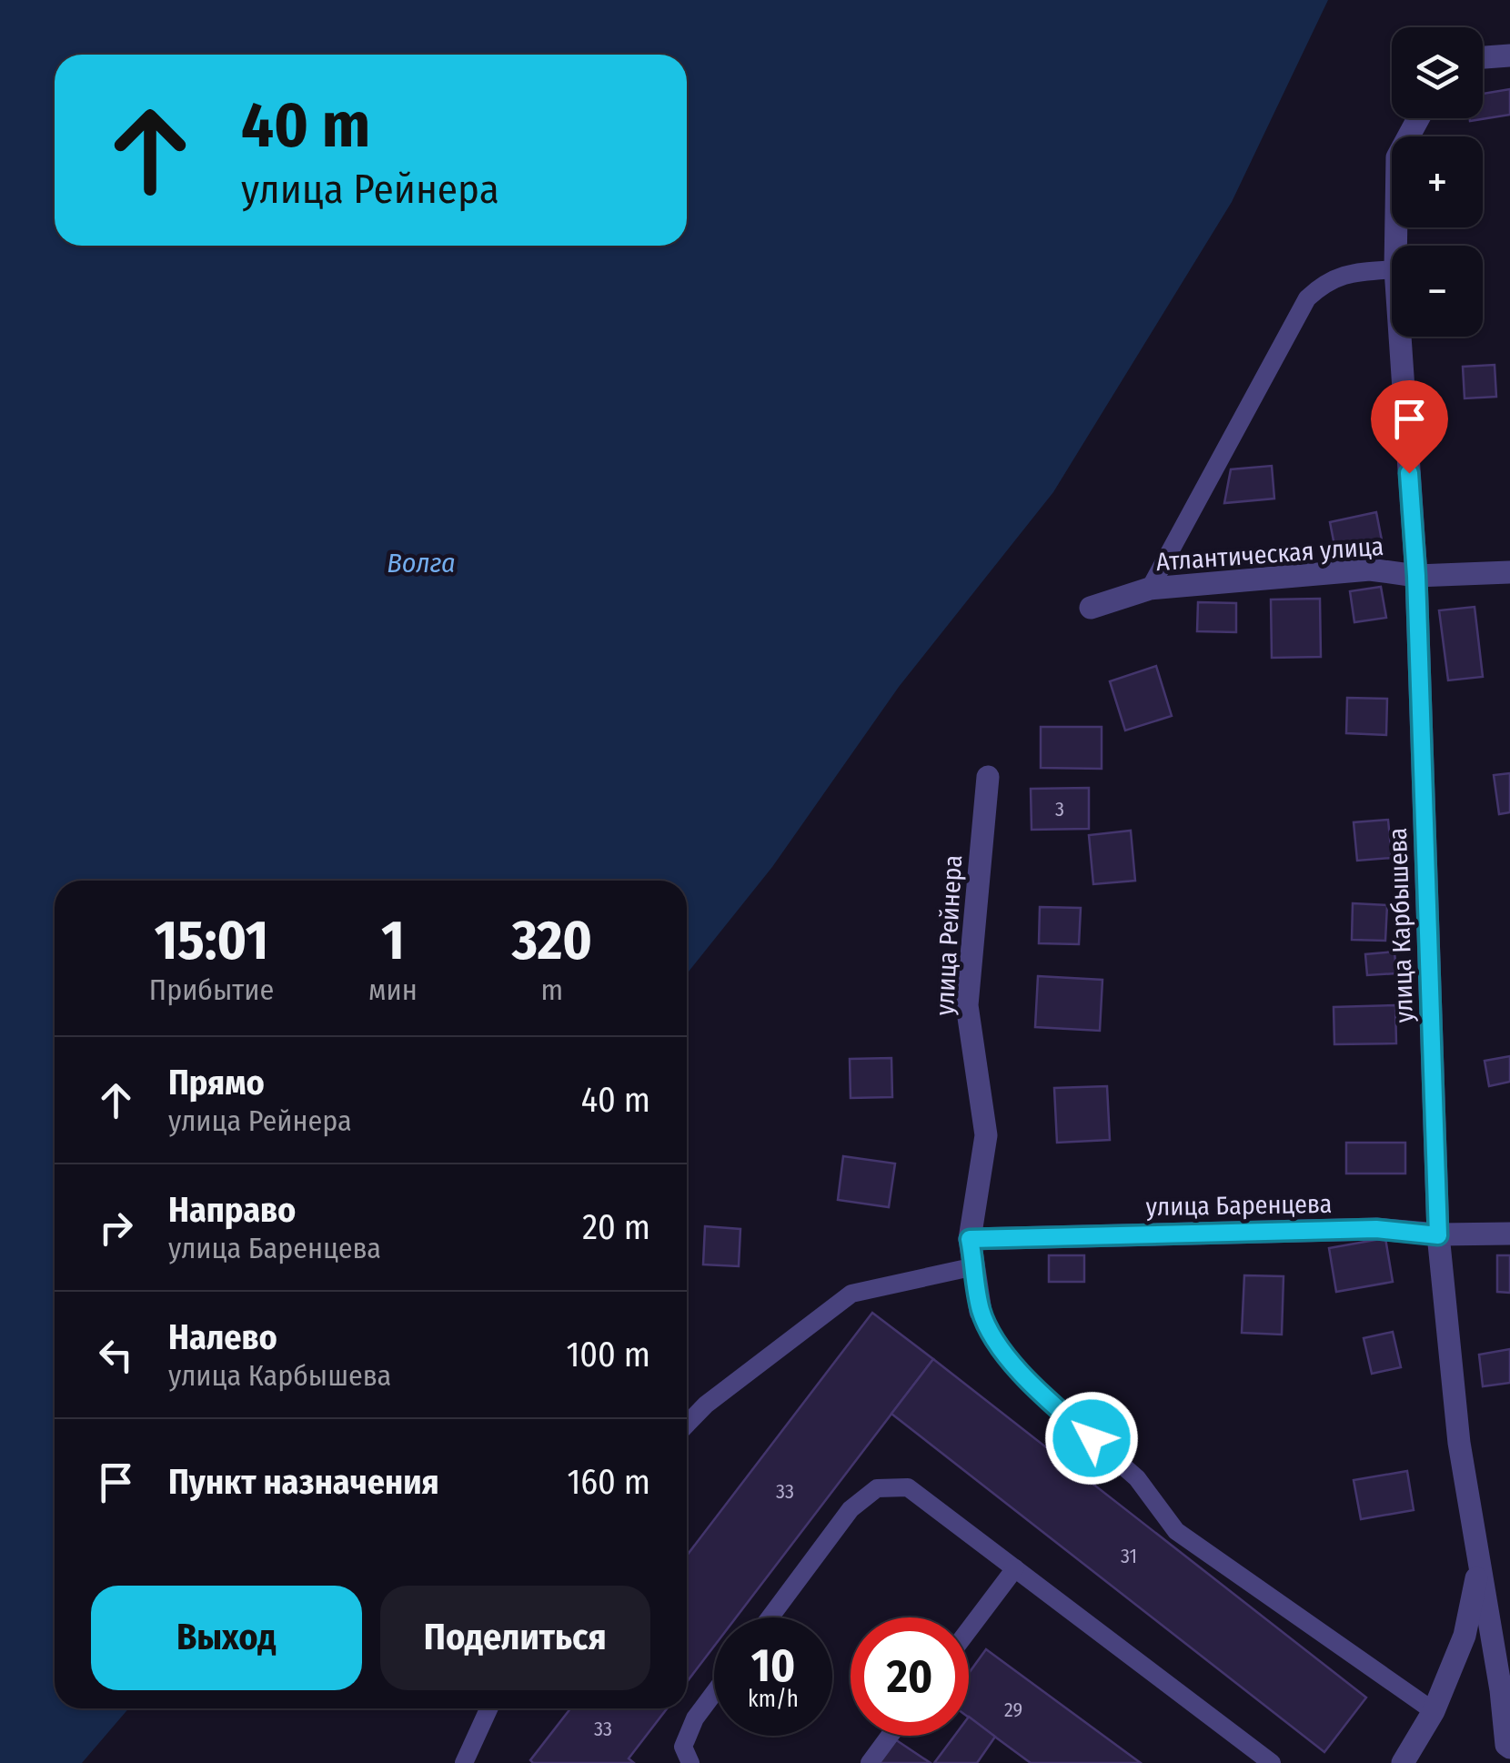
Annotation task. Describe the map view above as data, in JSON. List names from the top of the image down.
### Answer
{
  "streets": {
    "street": [
      "Атлантическая улица",
      "улица Карбышева",
      "улица Рейнера",
      "улица Баренцева"
    ]
  },
  "crossings": [
    ["Атлантическая улица", "улица Карбышева"],
    ["улица Карбышева", "улица Баренцева"],
    ["улица Рейнера", "улица Баренцева"]
  ],
  "water": ["Волга"],
  "house_numbers": [
    "3",
    "33",
    "31",
    "29",
    "33"
  ],
  "page": {
    "map_buttons": ["+", "−"],
    "turn": ["40 m", "улица Рейнера"],
    "eta": [
      "15:01",
      "Прибытие",
      "1",
      "мин",
      "320",
      "m"
    ],
    "list": [
      {
        "name": "Прямо",
        "note": "улица Рейнера",
        "value": "40 m"
      },
      {
        "name": "Направо",
        "note": "улица Баренцева",
        "value": "20 m"
      },
      {
        "name": "Налево",
        "note": "улица Карбышева",
        "value": "100 m"
      },
      {
        "name": "Пункт назначения",
        "value": "160 m"
      }
    ],
    "buttons": ["Выход", "Поделиться"],
    "speed": "10 km/h",
    "limit": "20"
  }
}
